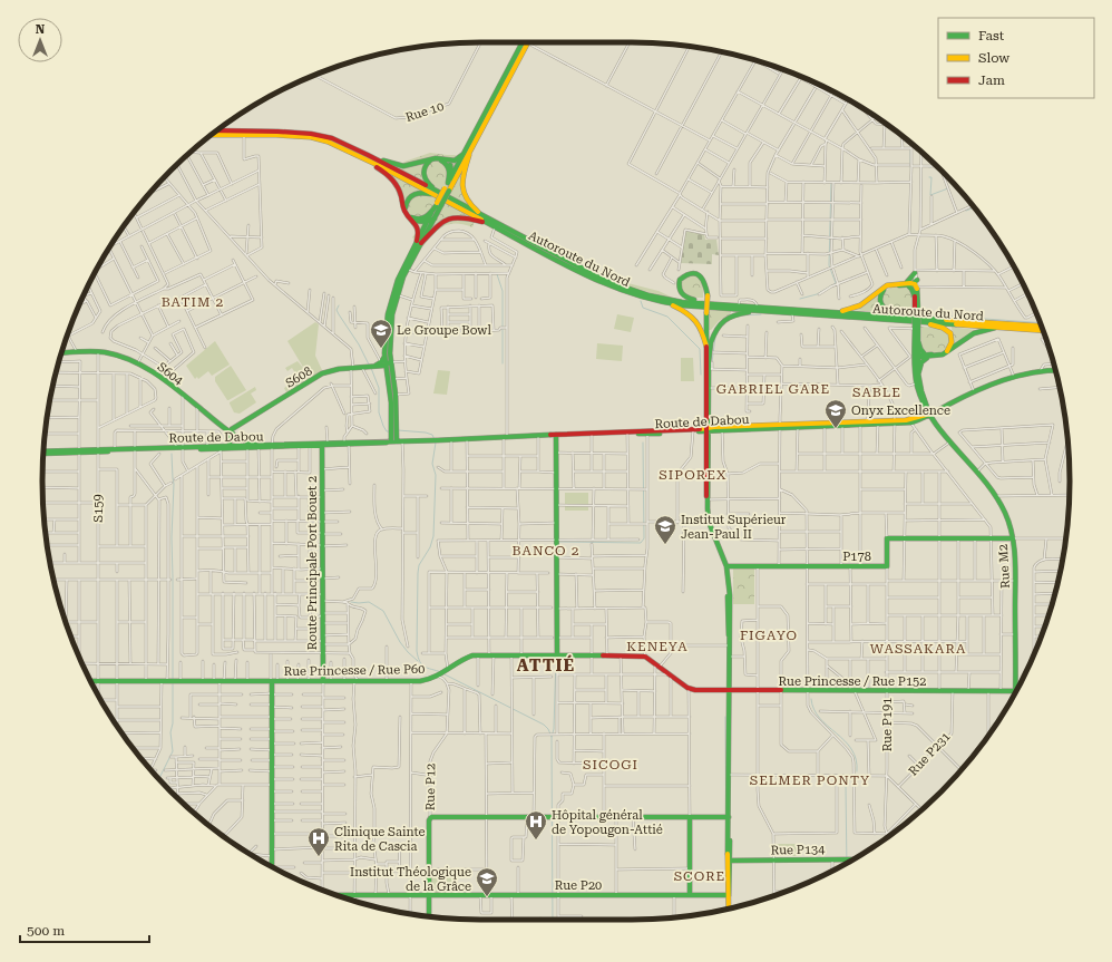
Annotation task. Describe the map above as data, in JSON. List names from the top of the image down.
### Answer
{
  "streets": {
    "main road": [
      "Autoroute du Nord",
      "S604",
      "S608",
      "Route de Dabou",
      "P178",
      "Route Principale Port Bouet 2",
      "Rue M2",
      "Rue Princesse / Rue P60",
      "Rue Princesse / Rue P152",
      "Rue P134",
      "Rue P20"
    ],
    "street": [
      "Rue 10",
      "S159",
      "Rue P191",
      "Rue P231",
      "Rue P12"
    ]
  },
  "crossings": [
    ["S604", "S608"],
    ["S604", "Route de Dabou"],
    ["S604", "S159"],
    ["Route de Dabou", "S159"],
    ["Route de Dabou", "Route Principale Port Bouet 2"],
    ["Route de Dabou", "Rue M2"],
    ["S159", "Rue Princesse / Rue P60"],
    ["P178", "Rue P191"],
    ["Route Principale Port Bouet 2", "Rue Princesse / Rue P60"],
    ["Rue M2", "Rue Princesse / Rue P152"],
    ["Rue Princesse / Rue P152", "Rue P191"],
    ["Rue Princesse / Rue P152", "Rue P231"]
  ],
  "districts": [
    "BATIM 2",
    "GABRIEL GARE",
    "SABLE",
    "SIPOREX",
    "BANCO 2",
    "FIGAYO",
    "KENEYA",
    "WASSAKARA",
    "ATTIÉ",
    "SICOGI",
    "SELMER PONTY",
    "SCORE"
  ],
  "places": {
    "school or university": [
      "Le Groupe Bowl",
      "Onyx Excellence",
      "Institut Supérieur Jean-Paul II",
      "Institut Théologique de la Grâce"
    ],
    "hospital": ["Hôpital général de Yopougon-Attié", "Clinique Sainte Rita de Cascia"]
  },
  "legend": ["Fast", "Slow", "Jam"],
  "scale_bar": "500 m",
  "north": "top"
}
